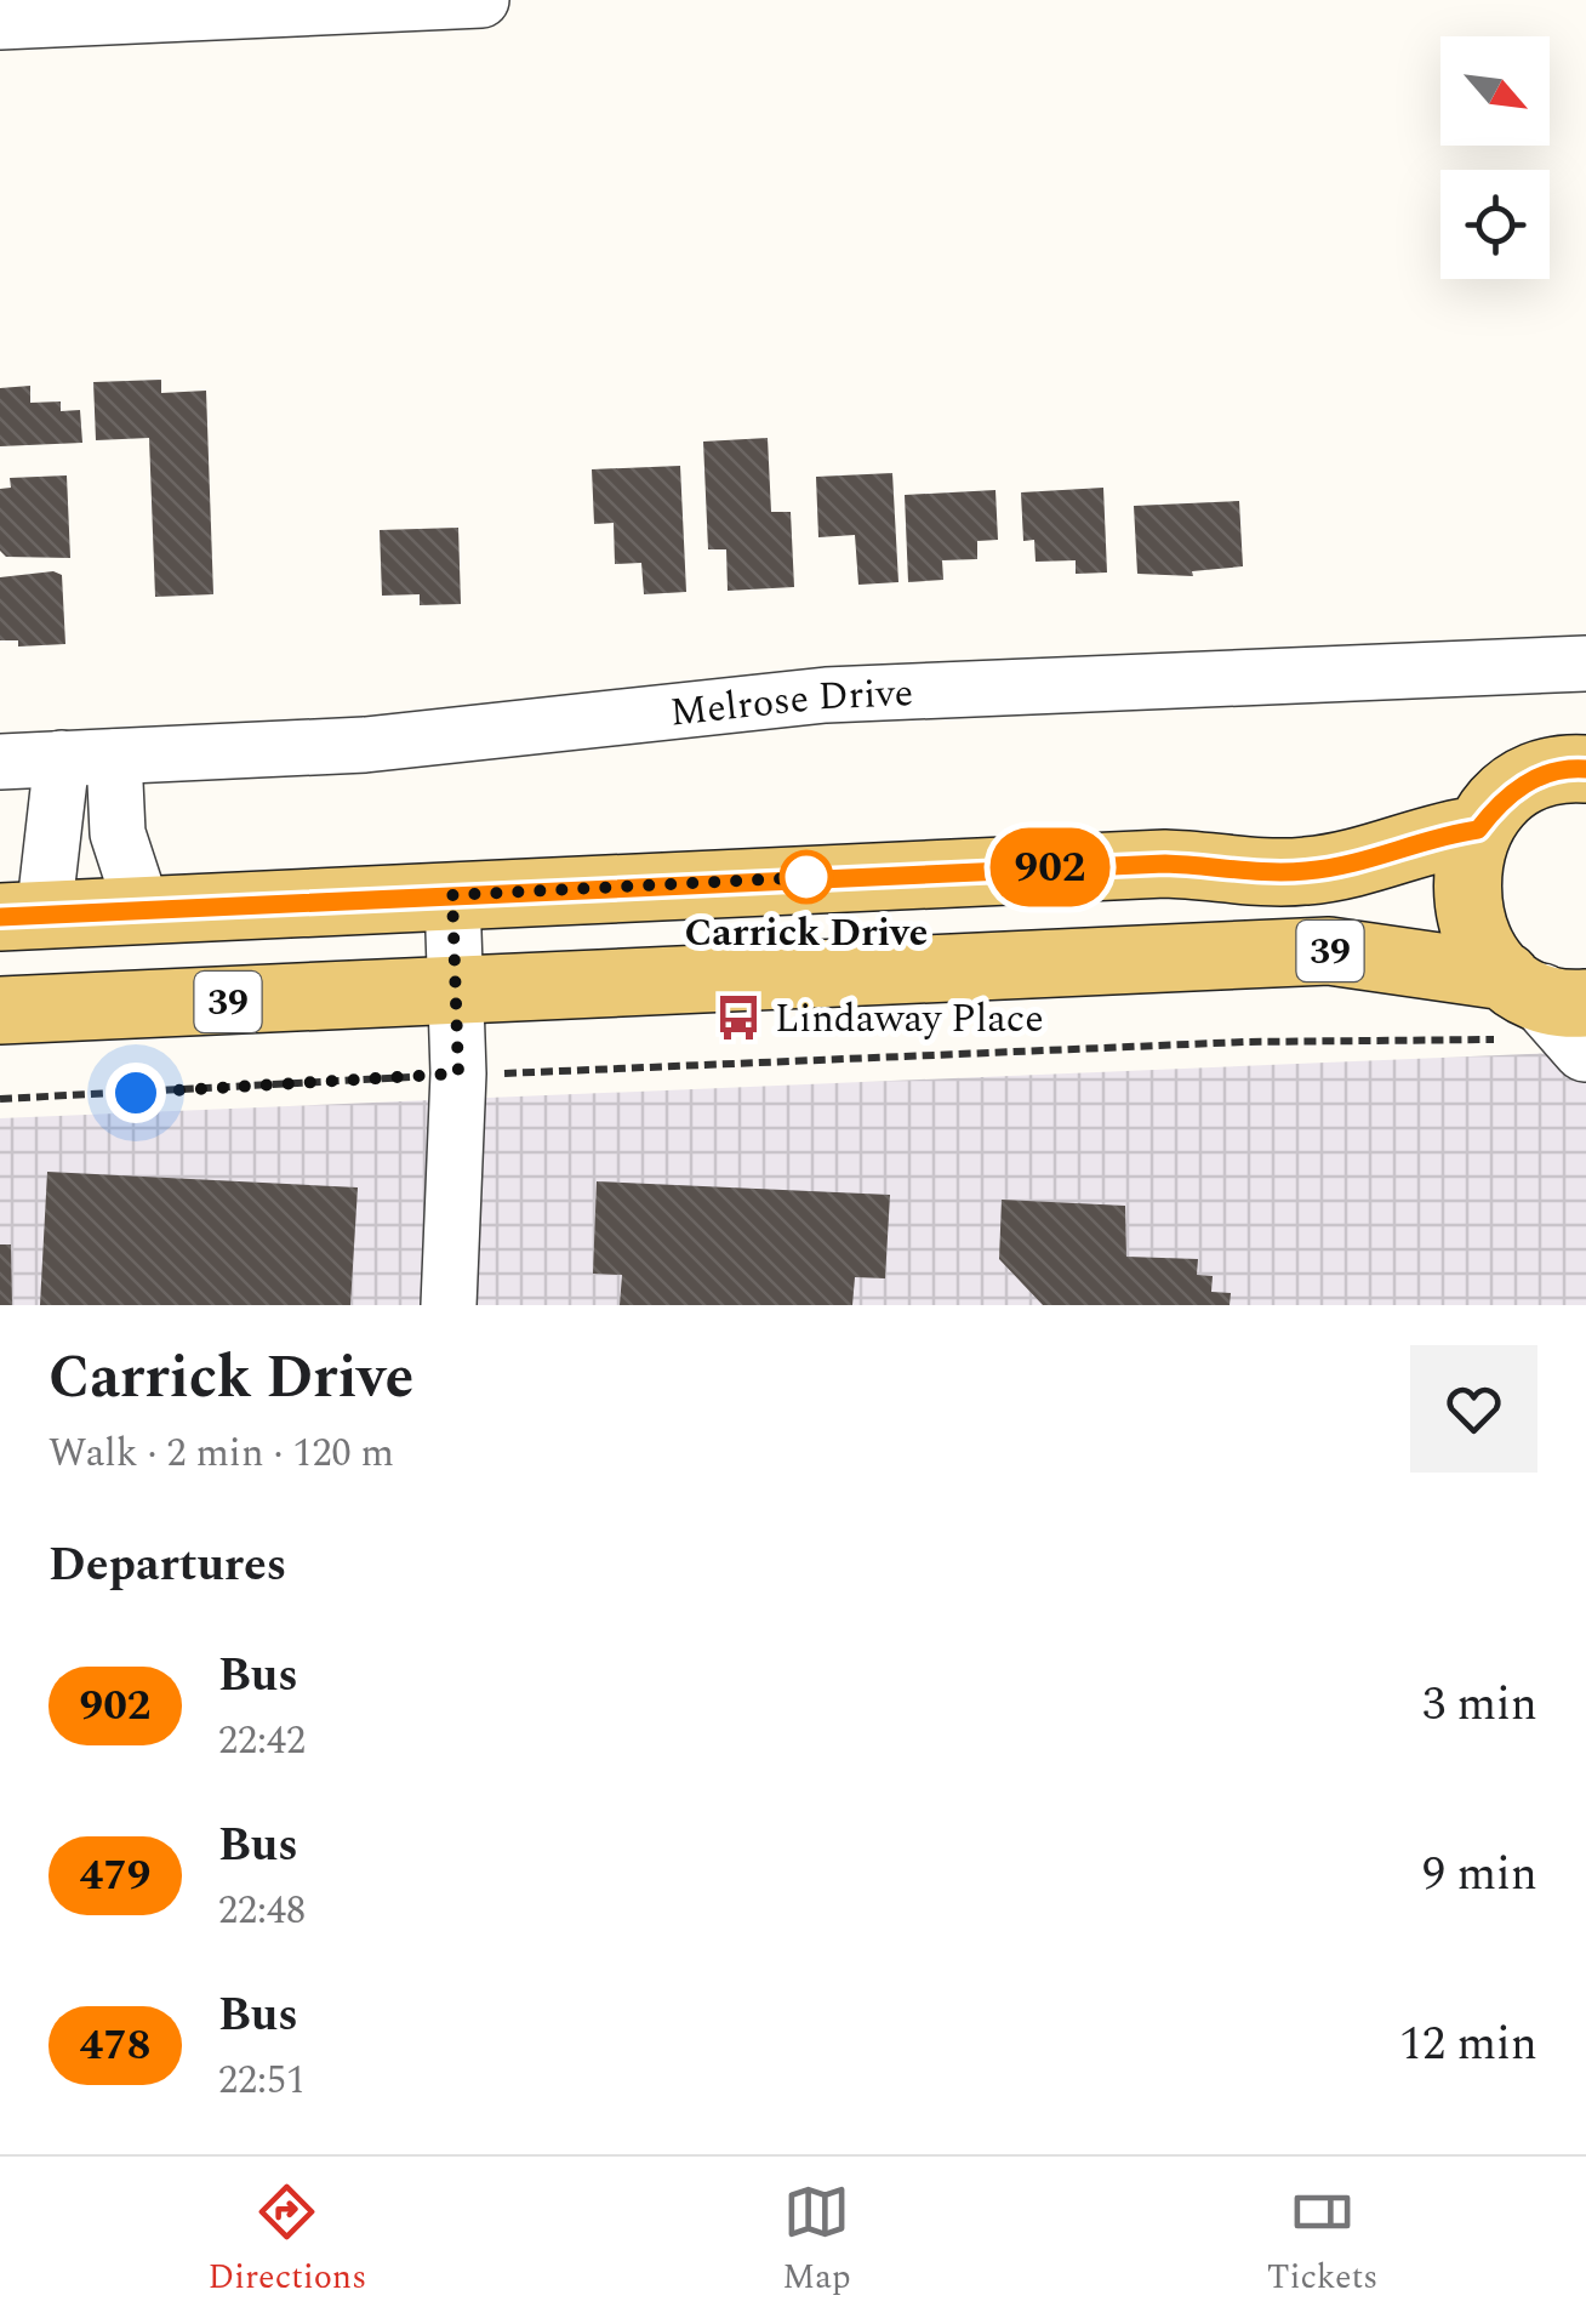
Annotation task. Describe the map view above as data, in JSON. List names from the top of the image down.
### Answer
{
  "streets": {
    "main road": ["39"],
    "street": ["Melrose Drive"]
  },
  "places": {
    "other": ["Carrick Drive"],
    "bus stop": ["Lindaway Place"]
  },
  "lines": ["bus line 902"],
  "north": "bottom right",
  "page": {
    "on_map": "902",
    "heading": [
      ["Carrick Drive", "Walk · 2 min · 120 m"],
      "Departures"
    ],
    "list": [
      {
        "mark": "902",
        "name": "Bus",
        "note": "22:42",
        "value": "3 min"
      },
      {
        "mark": "479",
        "name": "Bus",
        "note": "22:48",
        "value": "9 min"
      },
      {
        "mark": "478",
        "name": "Bus",
        "note": "22:51",
        "value": "12 min"
      }
    ],
    "tabs": ["Directions", "Map", "Tickets"]
  }
}
